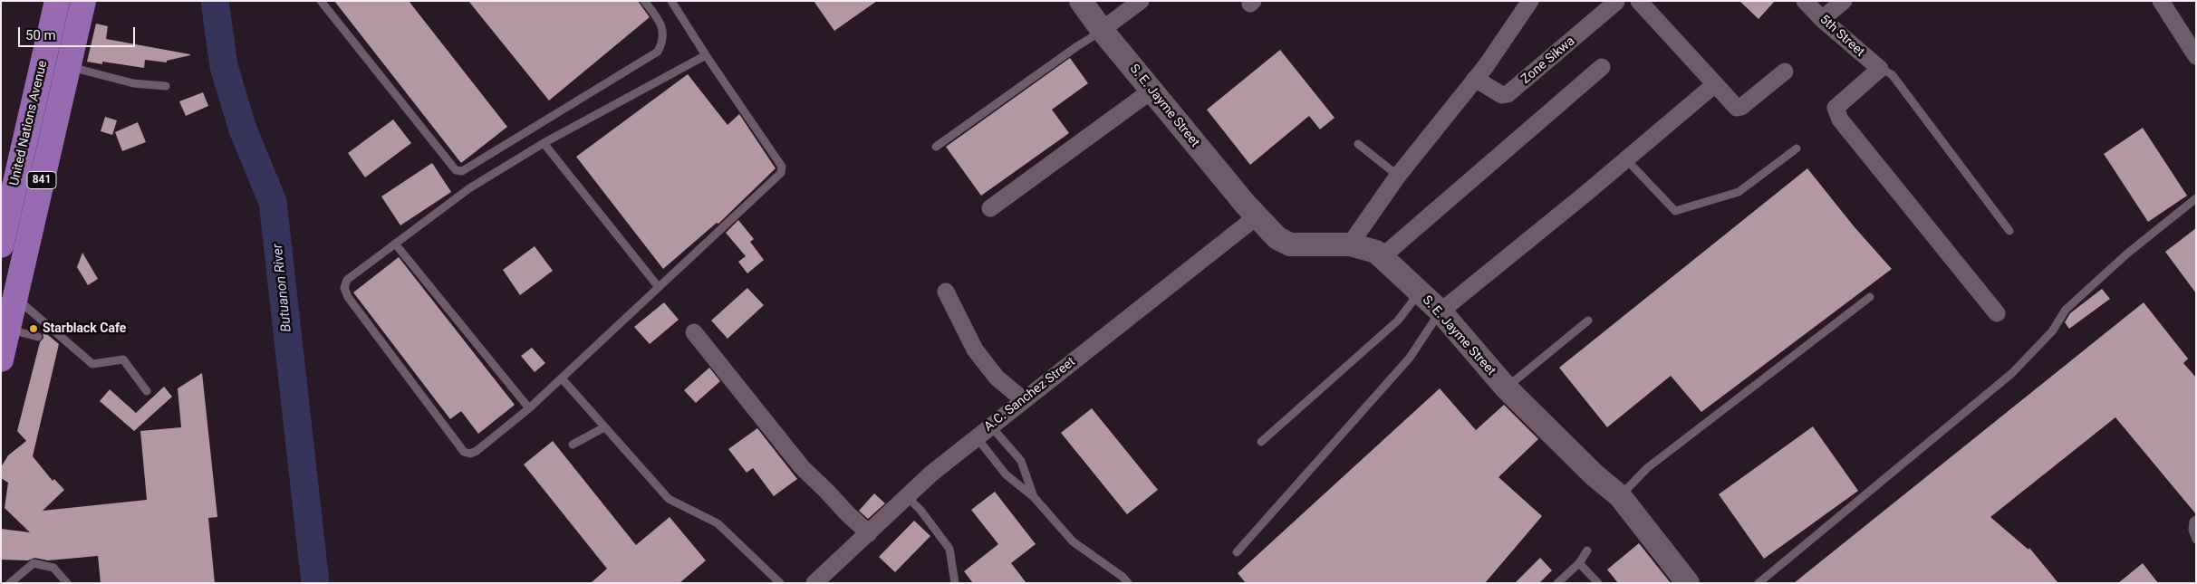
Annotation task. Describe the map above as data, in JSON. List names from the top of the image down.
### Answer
{
  "streets": {
    "main road": ["United Nations Avenue", "841"],
    "street": [
      "5th Street",
      "Zone Sikwa",
      "S. E. Jayme Street",
      "A.C. Sanchez Street"
    ]
  },
  "crossings": [
    ["S. E. Jayme Street", "A.C. Sanchez Street"]
  ],
  "water": ["Butuanon River"],
  "places": ["Starblack Cafe"],
  "scale_bar": "50 m"
}
